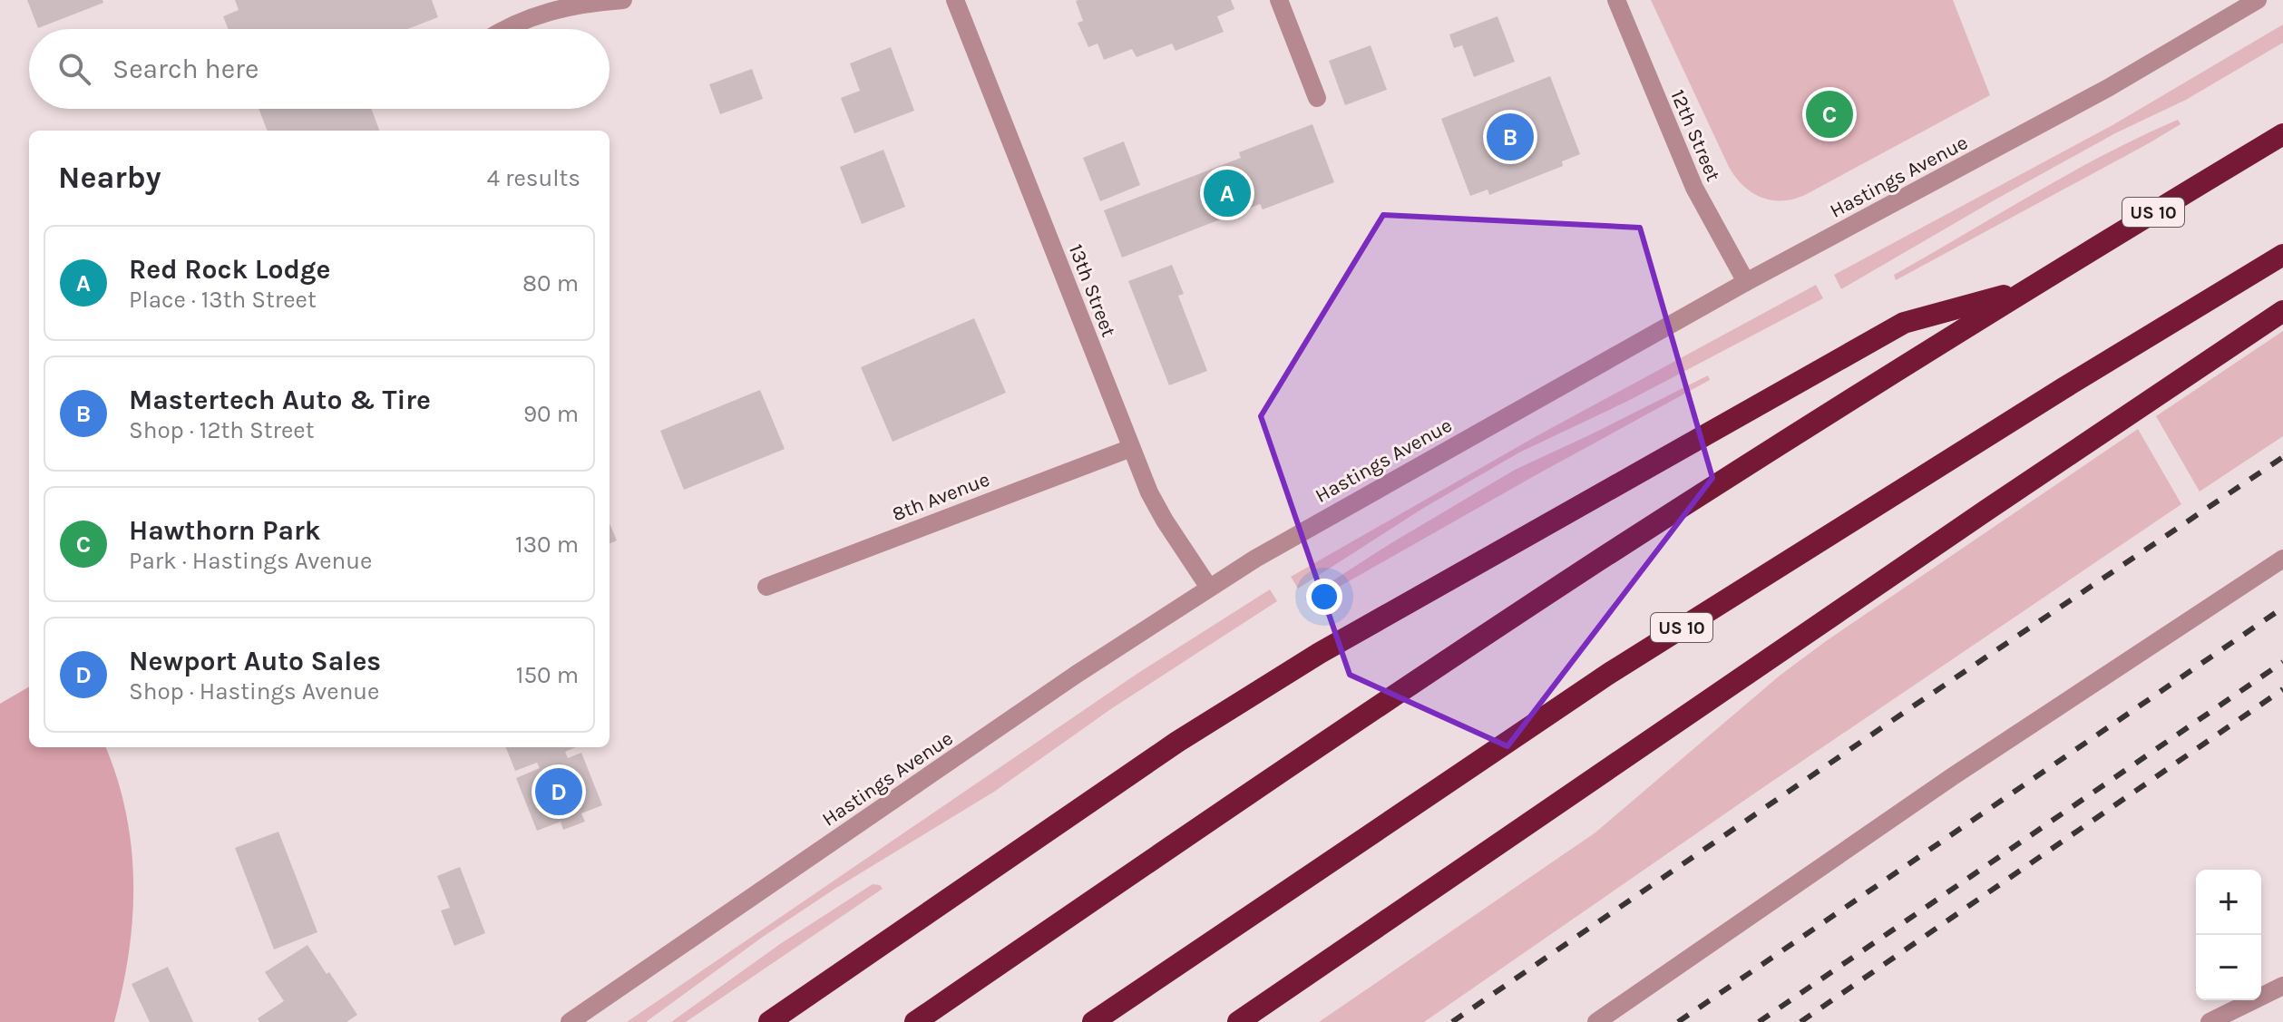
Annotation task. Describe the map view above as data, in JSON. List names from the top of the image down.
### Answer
{
  "streets": {
    "highway": ["US 10"],
    "street": [
      "12th Street",
      "Hastings Avenue",
      "13th Street",
      "8th Avenue"
    ]
  },
  "crossings": [
    ["12th Street", "Hastings Avenue"],
    ["Hastings Avenue", "13th Street"],
    ["13th Street", "8th Avenue"]
  ],
  "page": {
    "search": "Search here",
    "pins": [
      "C",
      "B",
      "A",
      "D"
    ],
    "heading": ["Nearby", "4 results"],
    "list": [
      {
        "mark": "A",
        "name": "Red Rock Lodge",
        "note": "Place · 13th Street",
        "value": "80 m"
      },
      {
        "mark": "B",
        "name": "Mastertech Auto & Tire",
        "note": "Shop · 12th Street",
        "value": "90 m"
      },
      {
        "mark": "C",
        "name": "Hawthorn Park",
        "note": "Park · Hastings Avenue",
        "value": "130 m"
      },
      {
        "mark": "D",
        "name": "Newport Auto Sales",
        "note": "Shop · Hastings Avenue",
        "value": "150 m"
      }
    ],
    "map_buttons": ["+", "−"]
  }
}
